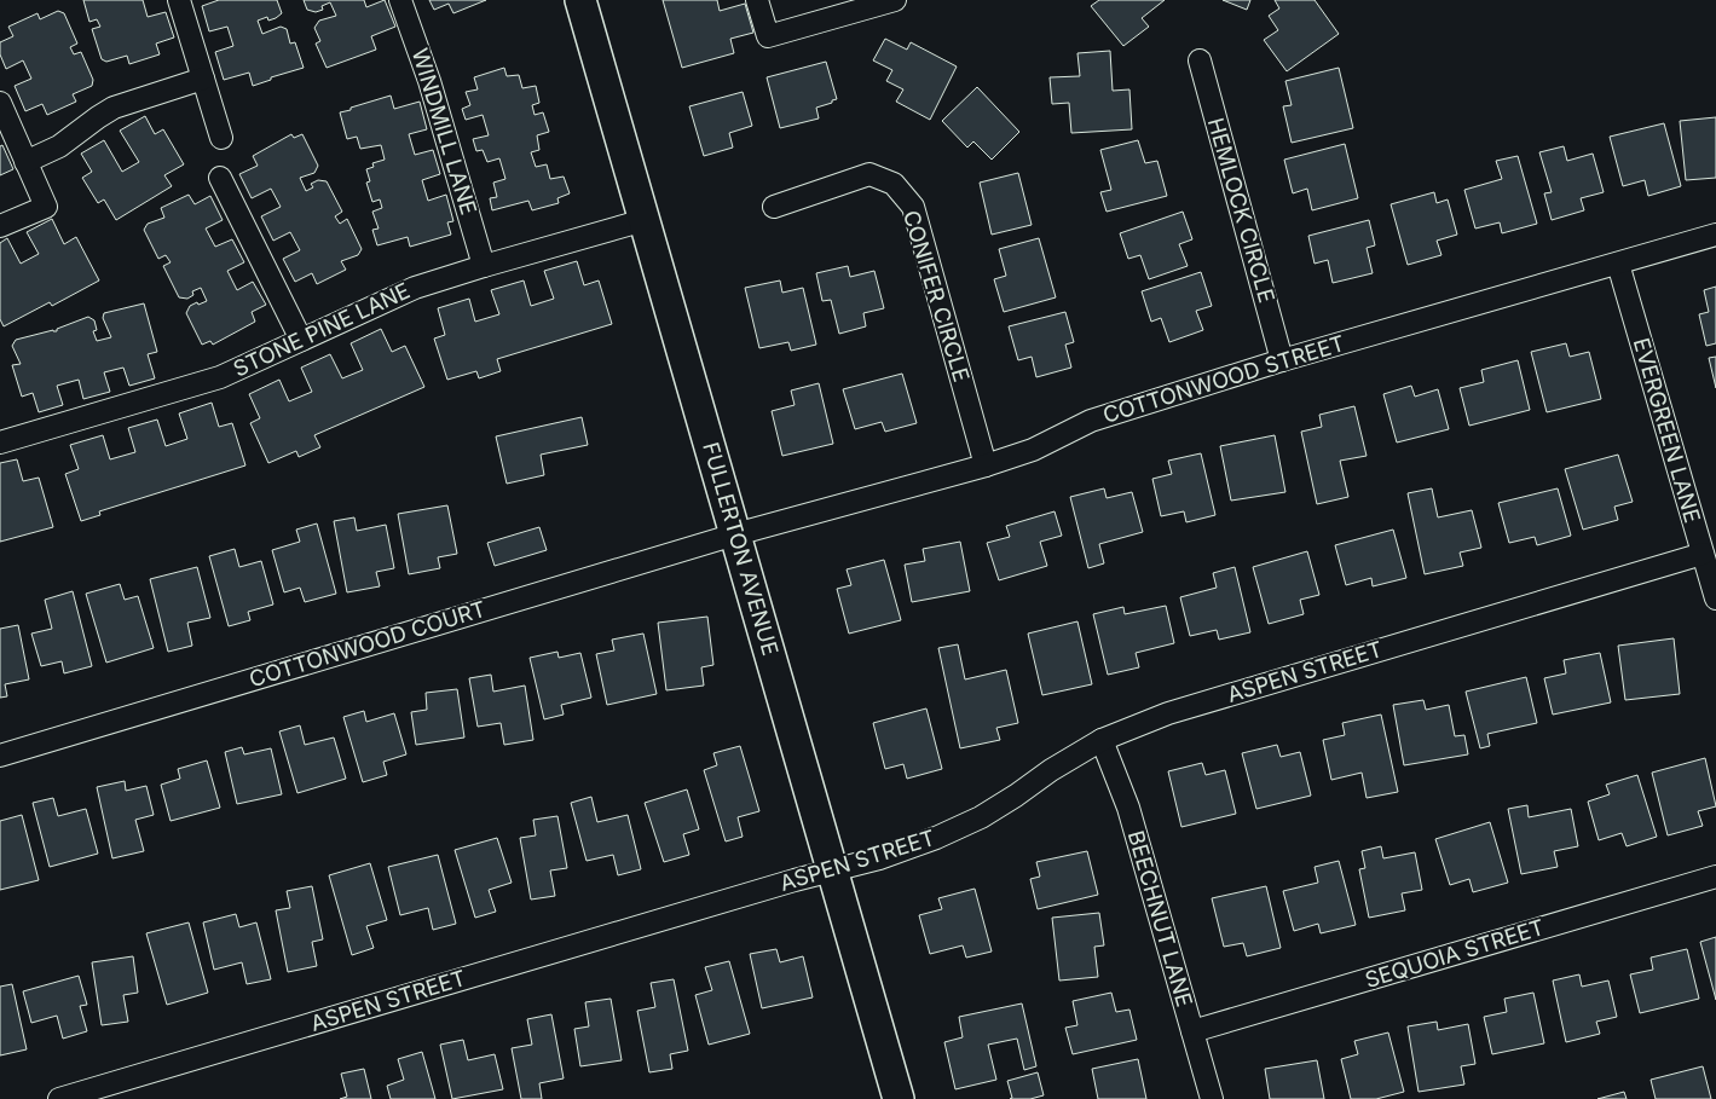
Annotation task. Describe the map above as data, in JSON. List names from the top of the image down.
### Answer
{
  "streets": {
    "main road": ["FULLERTON AVENUE"],
    "street": [
      "WINDMILL LANE",
      "HEMLOCK CIRCLE",
      "CONIFER CIRCLE",
      "STONE PINE LANE",
      "COTTONWOOD STREET",
      "EVERGREEN LANE",
      "COTTONWOOD COURT",
      "ASPEN STREET",
      "BEECHNUT LANE",
      "SEQUOIA STREET"
    ]
  },
  "crossings": [
    ["WINDMILL LANE", "STONE PINE LANE"],
    ["HEMLOCK CIRCLE", "COTTONWOOD STREET"],
    ["CONIFER CIRCLE", "COTTONWOOD STREET"],
    ["STONE PINE LANE", "FULLERTON AVENUE"],
    ["COTTONWOOD STREET", "EVERGREEN LANE"],
    ["COTTONWOOD STREET", "FULLERTON AVENUE"],
    ["COTTONWOOD STREET", "COTTONWOOD COURT"],
    ["EVERGREEN LANE", "ASPEN STREET"],
    ["FULLERTON AVENUE", "COTTONWOOD COURT"],
    ["FULLERTON AVENUE", "ASPEN STREET"],
    ["ASPEN STREET", "BEECHNUT LANE"],
    ["BEECHNUT LANE", "SEQUOIA STREET"]
  ]
}
